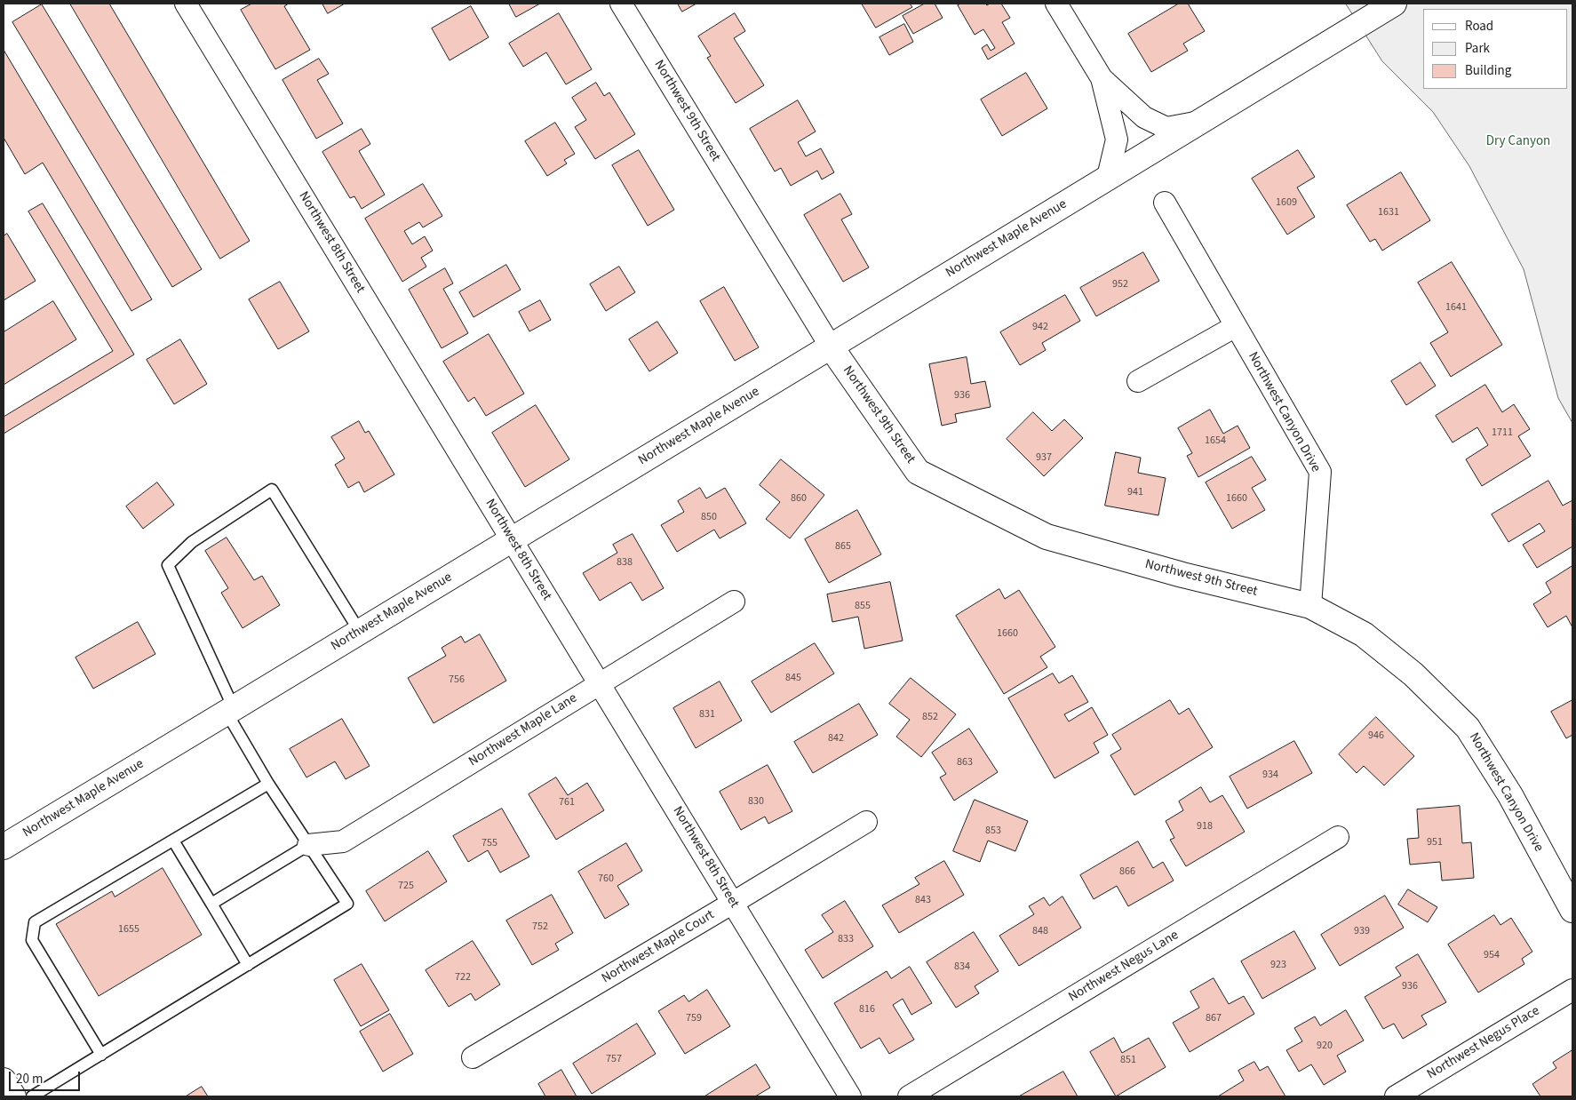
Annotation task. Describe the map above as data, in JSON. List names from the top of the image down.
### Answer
{
  "streets": {
    "main road": ["Northwest 9th Street", "Northwest Maple Avenue", "Northwest Canyon Drive"],
    "street": [
      "Northwest 8th Street",
      "Northwest Maple Lane",
      "Northwest Maple Court",
      "Northwest Negus Lane",
      "Northwest Negus Place"
    ]
  },
  "crossings": [
    ["Northwest 9th Street", "Northwest Maple Avenue"],
    ["Northwest 9th Street", "Northwest Canyon Drive"],
    ["Northwest Maple Avenue", "Northwest 8th Street"],
    ["Northwest 8th Street", "Northwest Maple Lane"],
    ["Northwest 8th Street", "Northwest Maple Court"]
  ],
  "parks": ["Dry Canyon"],
  "house_numbers": [
    "1609",
    "1631",
    "952",
    "1641",
    "942",
    "936",
    "1711",
    "1654",
    "937",
    "941",
    "860",
    "1660",
    "850",
    "865",
    "838",
    "855",
    "1660",
    "845",
    "756",
    "831",
    "852",
    "946",
    "842",
    "863",
    "934",
    "830",
    "761",
    "918",
    "853",
    "951",
    "755",
    "866",
    "760",
    "725",
    "843",
    "752",
    "1655",
    "848",
    "939",
    "833",
    "954",
    "923",
    "834",
    "722",
    "936",
    "816",
    "759",
    "867",
    "920",
    "757",
    "851"
  ],
  "legend": ["Road", "Park", "Building"],
  "scale_bar": "20 m"
}
